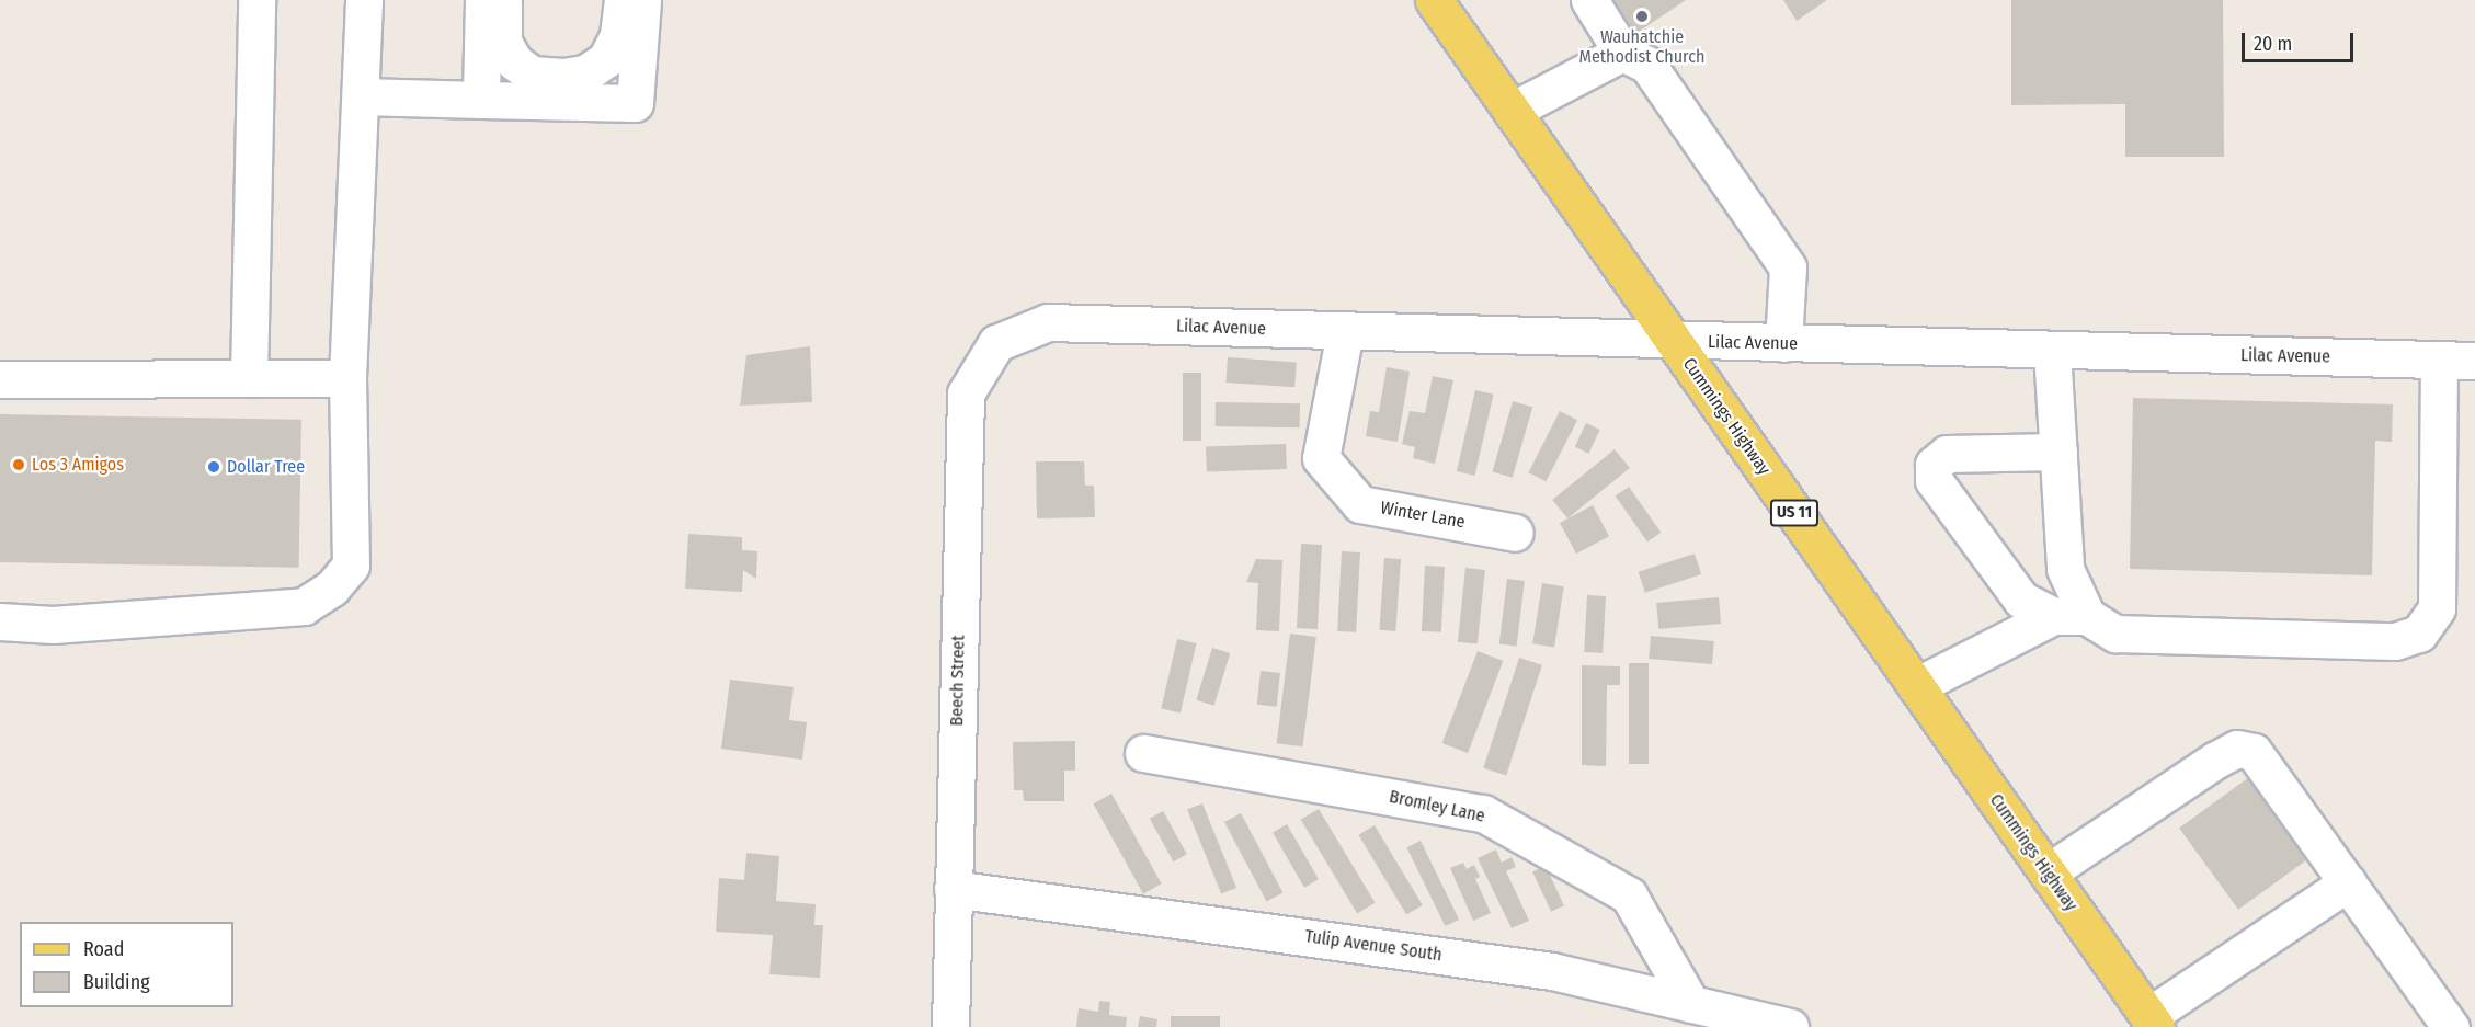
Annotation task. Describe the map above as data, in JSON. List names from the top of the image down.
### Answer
{
  "streets": {
    "main road": ["Cummings Highway", "US 11"],
    "street": [
      "Lilac Avenue",
      "Winter Lane",
      "Beech Street",
      "Bromley Lane",
      "Tulip Avenue South"
    ]
  },
  "crossings": [
    ["Lilac Avenue", "Cummings Highway"],
    ["Lilac Avenue", "Winter Lane"],
    ["Lilac Avenue", "Beech Street"],
    ["Beech Street", "Tulip Avenue South"],
    ["Bromley Lane", "Tulip Avenue South"]
  ],
  "places": ["Wauhatchie Methodist Church", "Los 3 Amigos", "Dollar Tree"],
  "legend": ["Road", "Building"],
  "scale_bar": "20 m"
}
